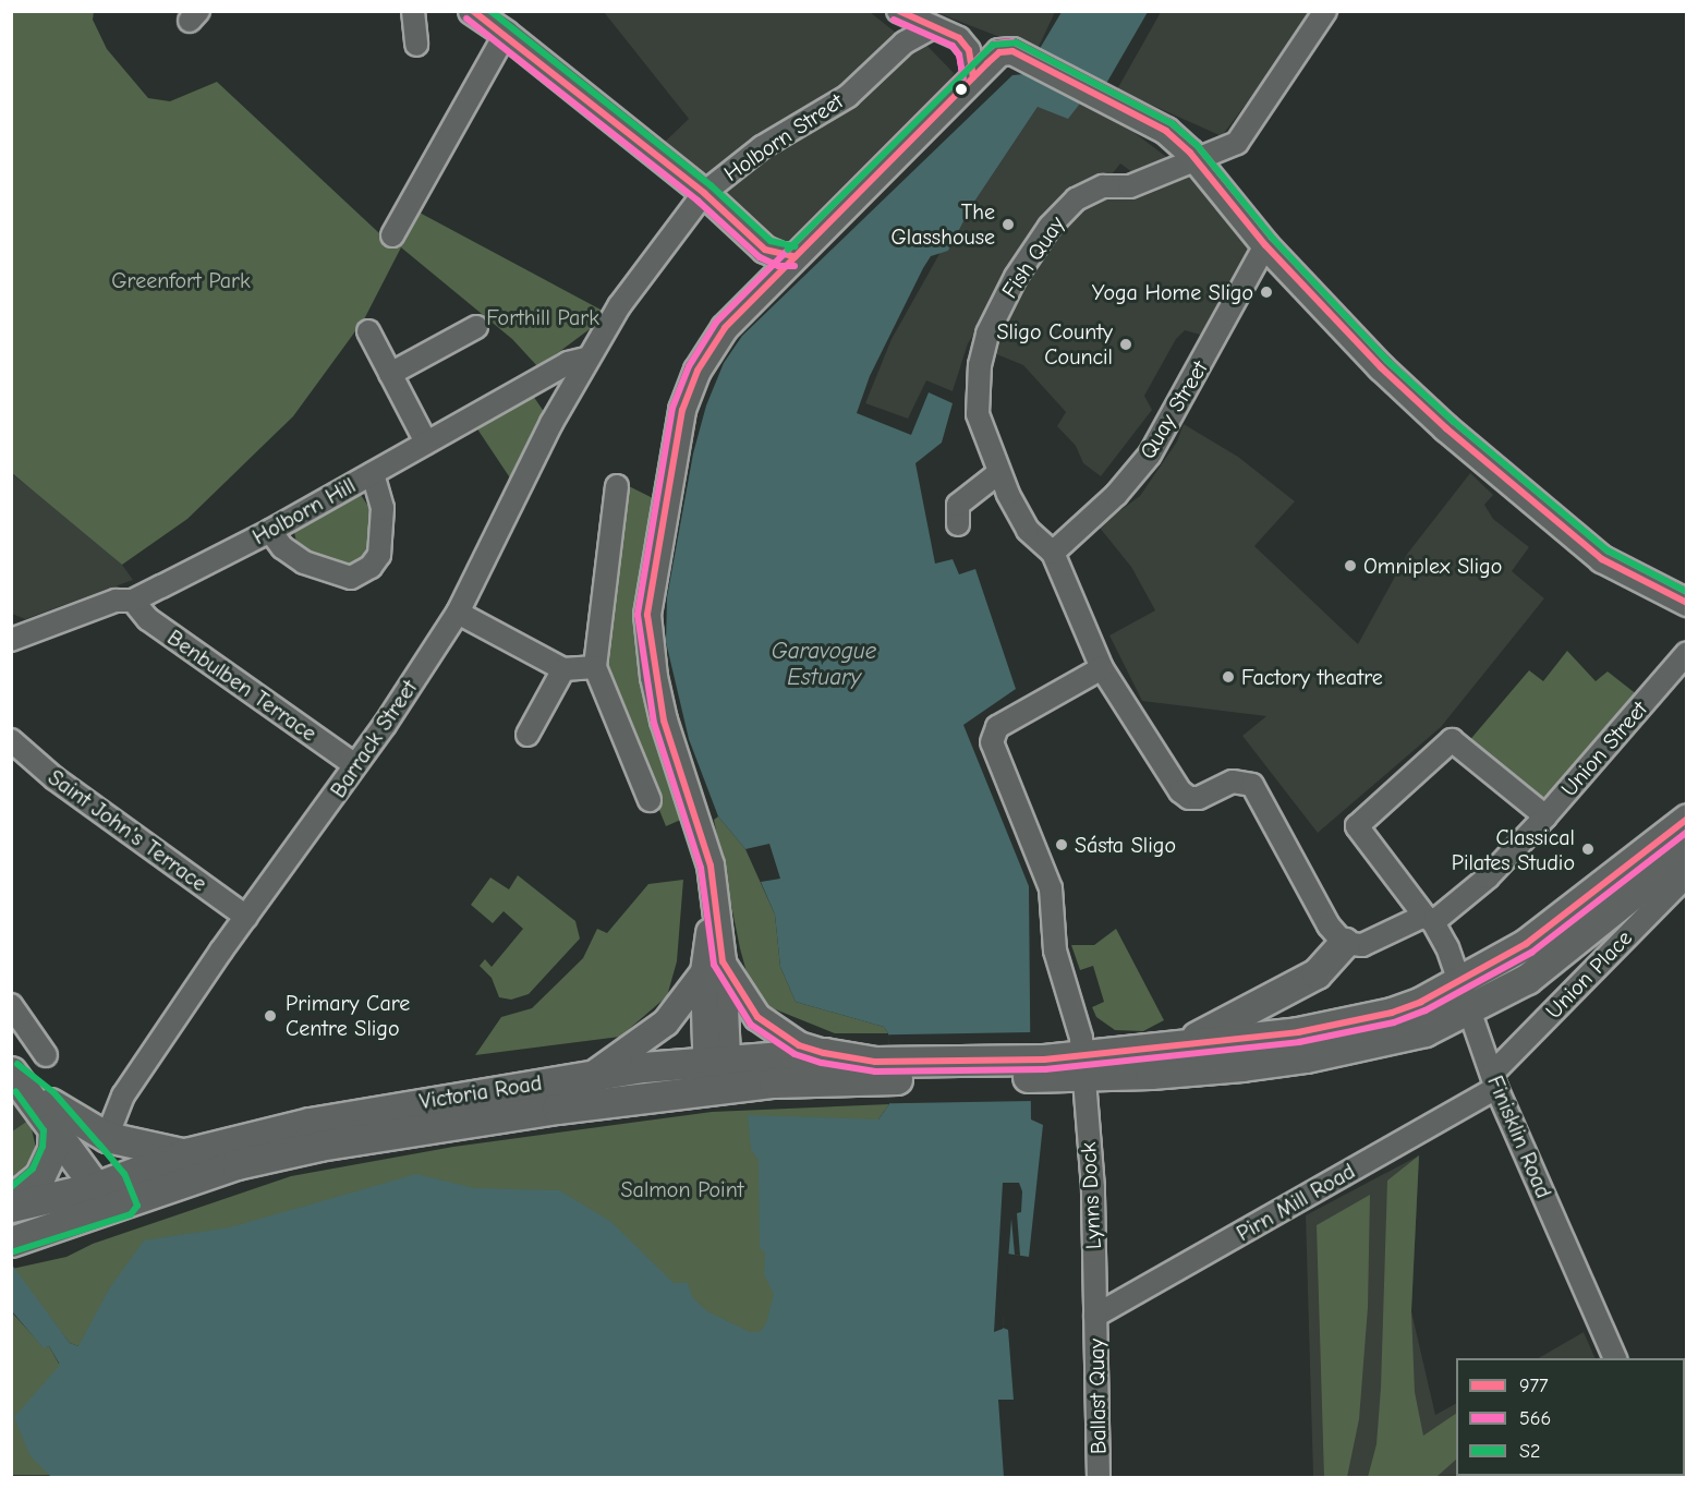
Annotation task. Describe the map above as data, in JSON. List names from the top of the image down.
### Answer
{
  "streets": {
    "highway": ["Victoria Road"],
    "street": [
      "Holborn Street",
      "Fish Quay",
      "Quay Street",
      "Holborn Hill",
      "Benbulben Terrace",
      "Barrack Street",
      "Union Street",
      "Saint John's Terrace",
      "Union Place",
      "Finisklin Road",
      "Lynns Dock",
      "Pirn Mill Road",
      "Ballast Quay"
    ]
  },
  "crossings": [
    ["Holborn Street", "Holborn Hill"],
    ["Holborn Street", "Barrack Street"],
    ["Fish Quay", "Quay Street"],
    ["Holborn Hill", "Benbulben Terrace"],
    ["Holborn Hill", "Barrack Street"],
    ["Benbulben Terrace", "Barrack Street"],
    ["Barrack Street", "Saint John's Terrace"],
    ["Union Street", "Finisklin Road"],
    ["Union Place", "Finisklin Road"],
    ["Union Place", "Pirn Mill Road"],
    ["Finisklin Road", "Pirn Mill Road"],
    ["Lynns Dock", "Pirn Mill Road"],
    ["Lynns Dock", "Ballast Quay"],
    ["Pirn Mill Road", "Ballast Quay"]
  ],
  "water": ["Garavogue Estuary"],
  "parks": ["Greenfort Park", "Forthill Park", "Salmon Point"],
  "places": [
    "The Glasshouse",
    "Yoga Home Sligo",
    "Sligo County Council",
    "Omniplex Sligo",
    "Factory theatre",
    "Sásta Sligo",
    "Classical Pilates Studio",
    "Primary Care Centre Sligo"
  ],
  "lines": ["transit line 977", "transit line S2", "transit line 566"],
  "legend": ["977", "566", "S2"]
}
